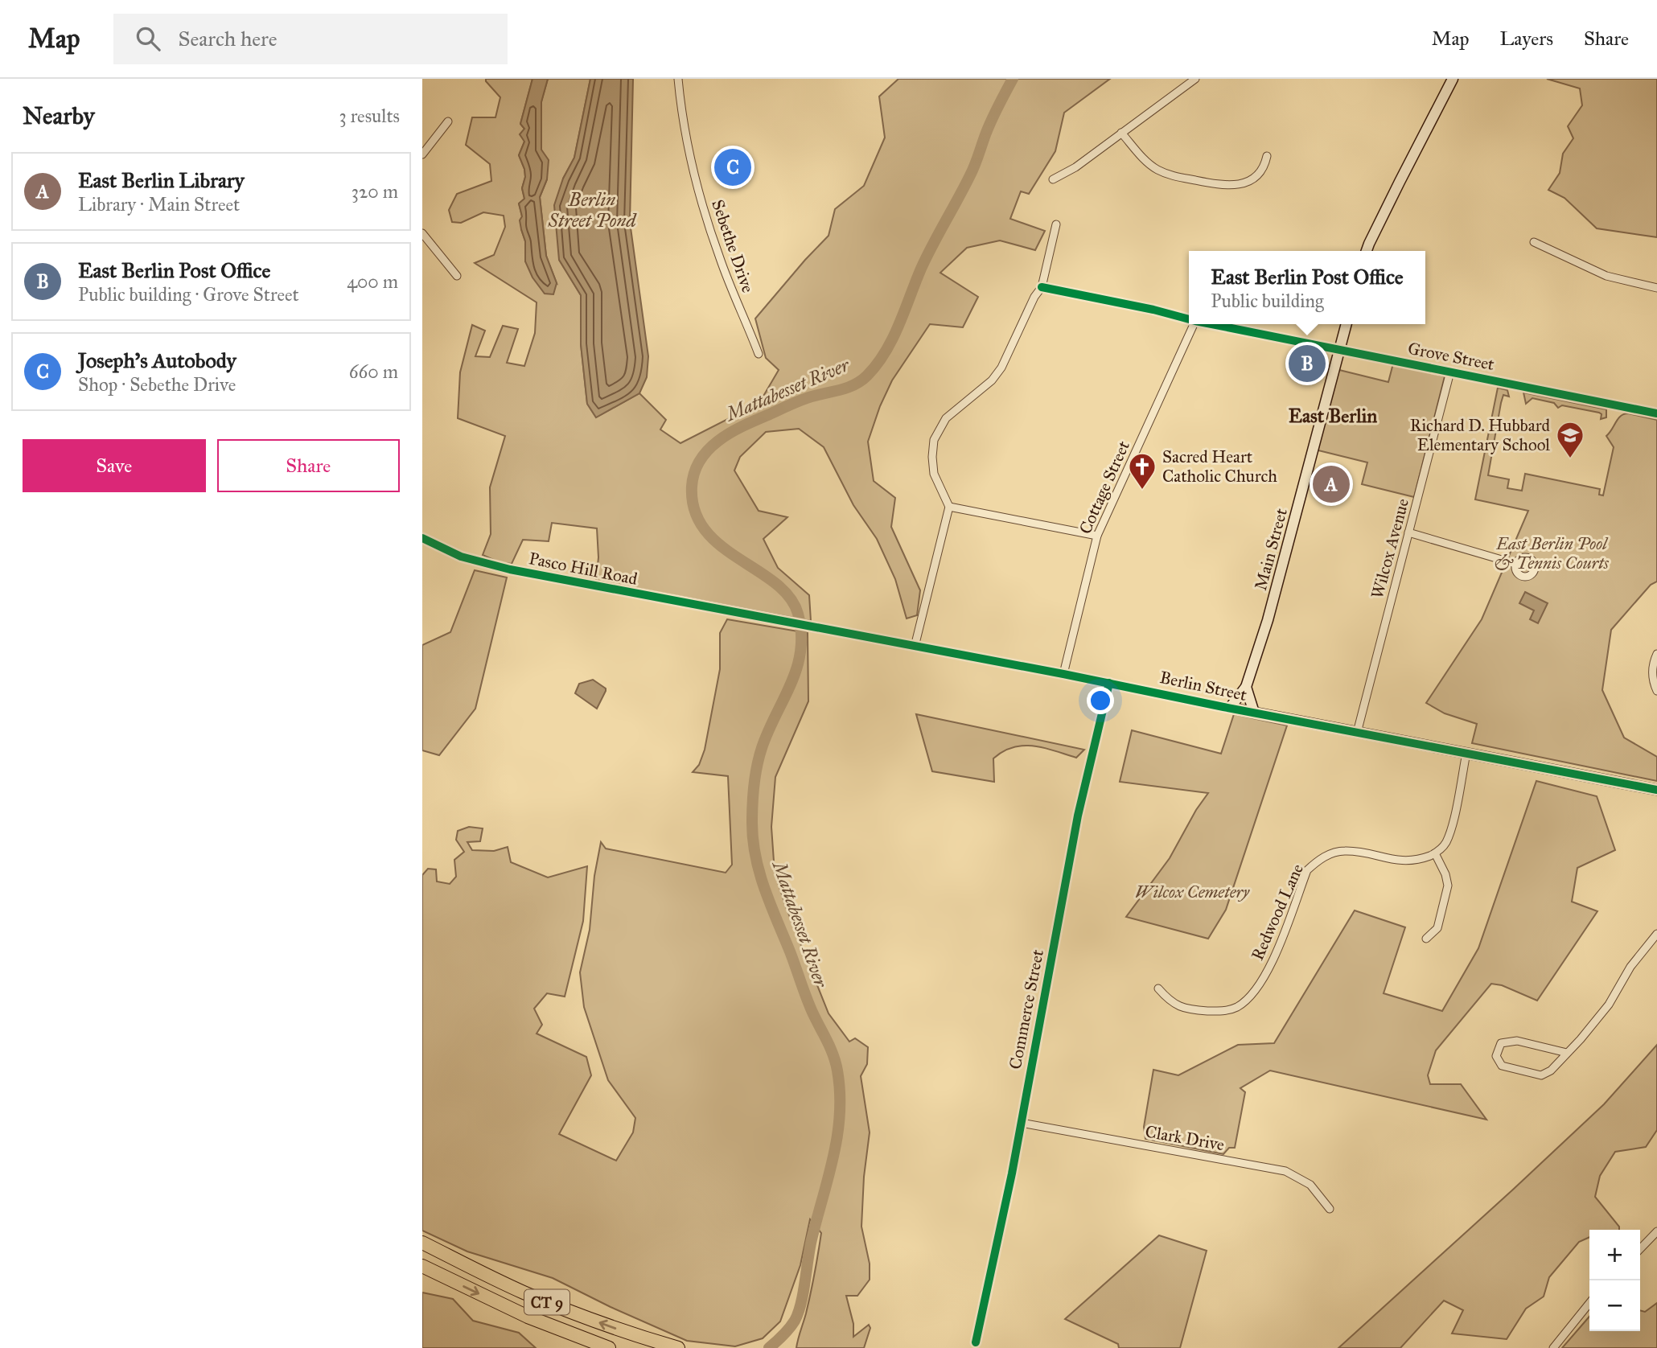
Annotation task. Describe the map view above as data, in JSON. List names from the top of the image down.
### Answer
{
  "streets": {
    "highway": ["CT 9"],
    "street": [
      "Sebethe Drive",
      "Grove Street",
      "Cottage Street",
      "Wilcox Avenue",
      "Main Street",
      "Pasco Hill Road",
      "Berlin Street",
      "Redwood Lane",
      "Commerce Street",
      "Clark Drive"
    ]
  },
  "crossings": [
    ["Grove Street", "Wilcox Avenue"],
    ["Grove Street", "Main Street"],
    ["Cottage Street", "Berlin Street"],
    ["Wilcox Avenue", "Berlin Street"],
    ["Main Street", "Berlin Street"],
    ["Pasco Hill Road", "Berlin Street"],
    ["Berlin Street", "Commerce Street"],
    ["Commerce Street", "Clark Drive"]
  ],
  "districts": ["East Berlin"],
  "water": ["Berlin Street Pond", "Mattabesset River"],
  "parks": ["East Berlin Pool & Tennis Courts", "Wilcox Cemetery"],
  "places": {
    "school or university": ["Richard D. Hubbard Elementary School"],
    "church": ["Sacred Heart Catholic Church"]
  },
  "page": {
    "header": "Map",
    "search": "Search here",
    "nav": ["Map", "Layers", "Share"],
    "heading": ["Nearby", "3 results"],
    "pins": ["C", "B", "A"],
    "list": [
      {
        "mark": "A",
        "name": "East Berlin Library",
        "note": "Library · Main Street",
        "value": "320 m"
      },
      {
        "mark": "B",
        "name": "East Berlin Post Office",
        "note": "Public building · Grove Street",
        "value": "400 m"
      },
      {
        "mark": "C",
        "name": "Joseph's Autobody",
        "note": "Shop · Sebethe Drive",
        "value": "660 m"
      }
    ],
    "popup": ["East Berlin Post Office", "Public building"],
    "buttons": ["Save", "Share"],
    "map_buttons": ["+", "−"]
  }
}
